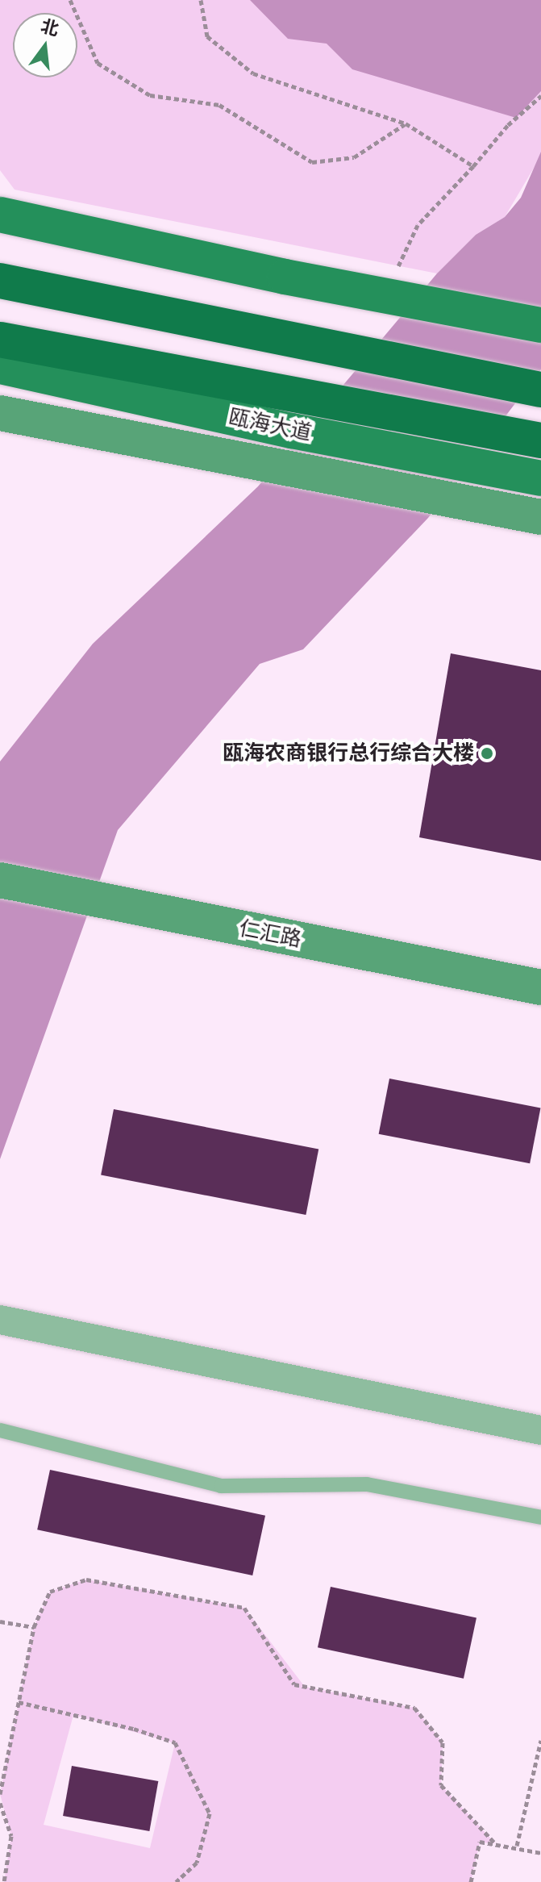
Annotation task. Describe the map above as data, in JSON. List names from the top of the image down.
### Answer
{
  "streets": {
    "highway": ["瓯海大道"],
    "street": ["仁汇路"]
  },
  "places": ["瓯海农商银行总行综合大楼"],
  "north": "top"
}
